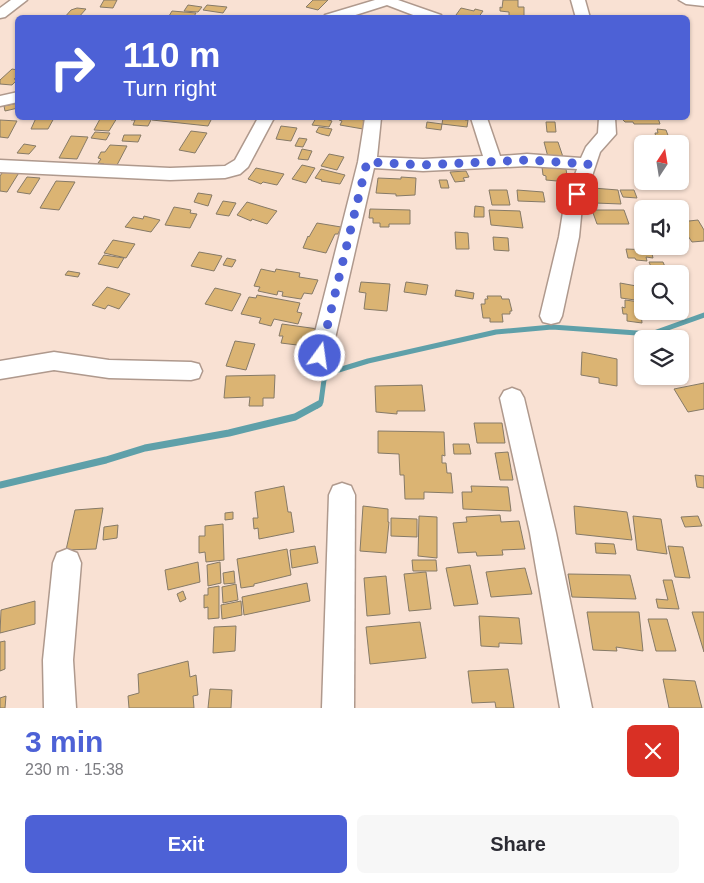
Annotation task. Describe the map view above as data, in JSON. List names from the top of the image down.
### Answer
{
  "north": "top",
  "page": {
    "turn": ["110 m", "Turn right"],
    "heading": ["3 min", "230 m · 15:38"],
    "buttons": ["Exit", "Share"]
  }
}
